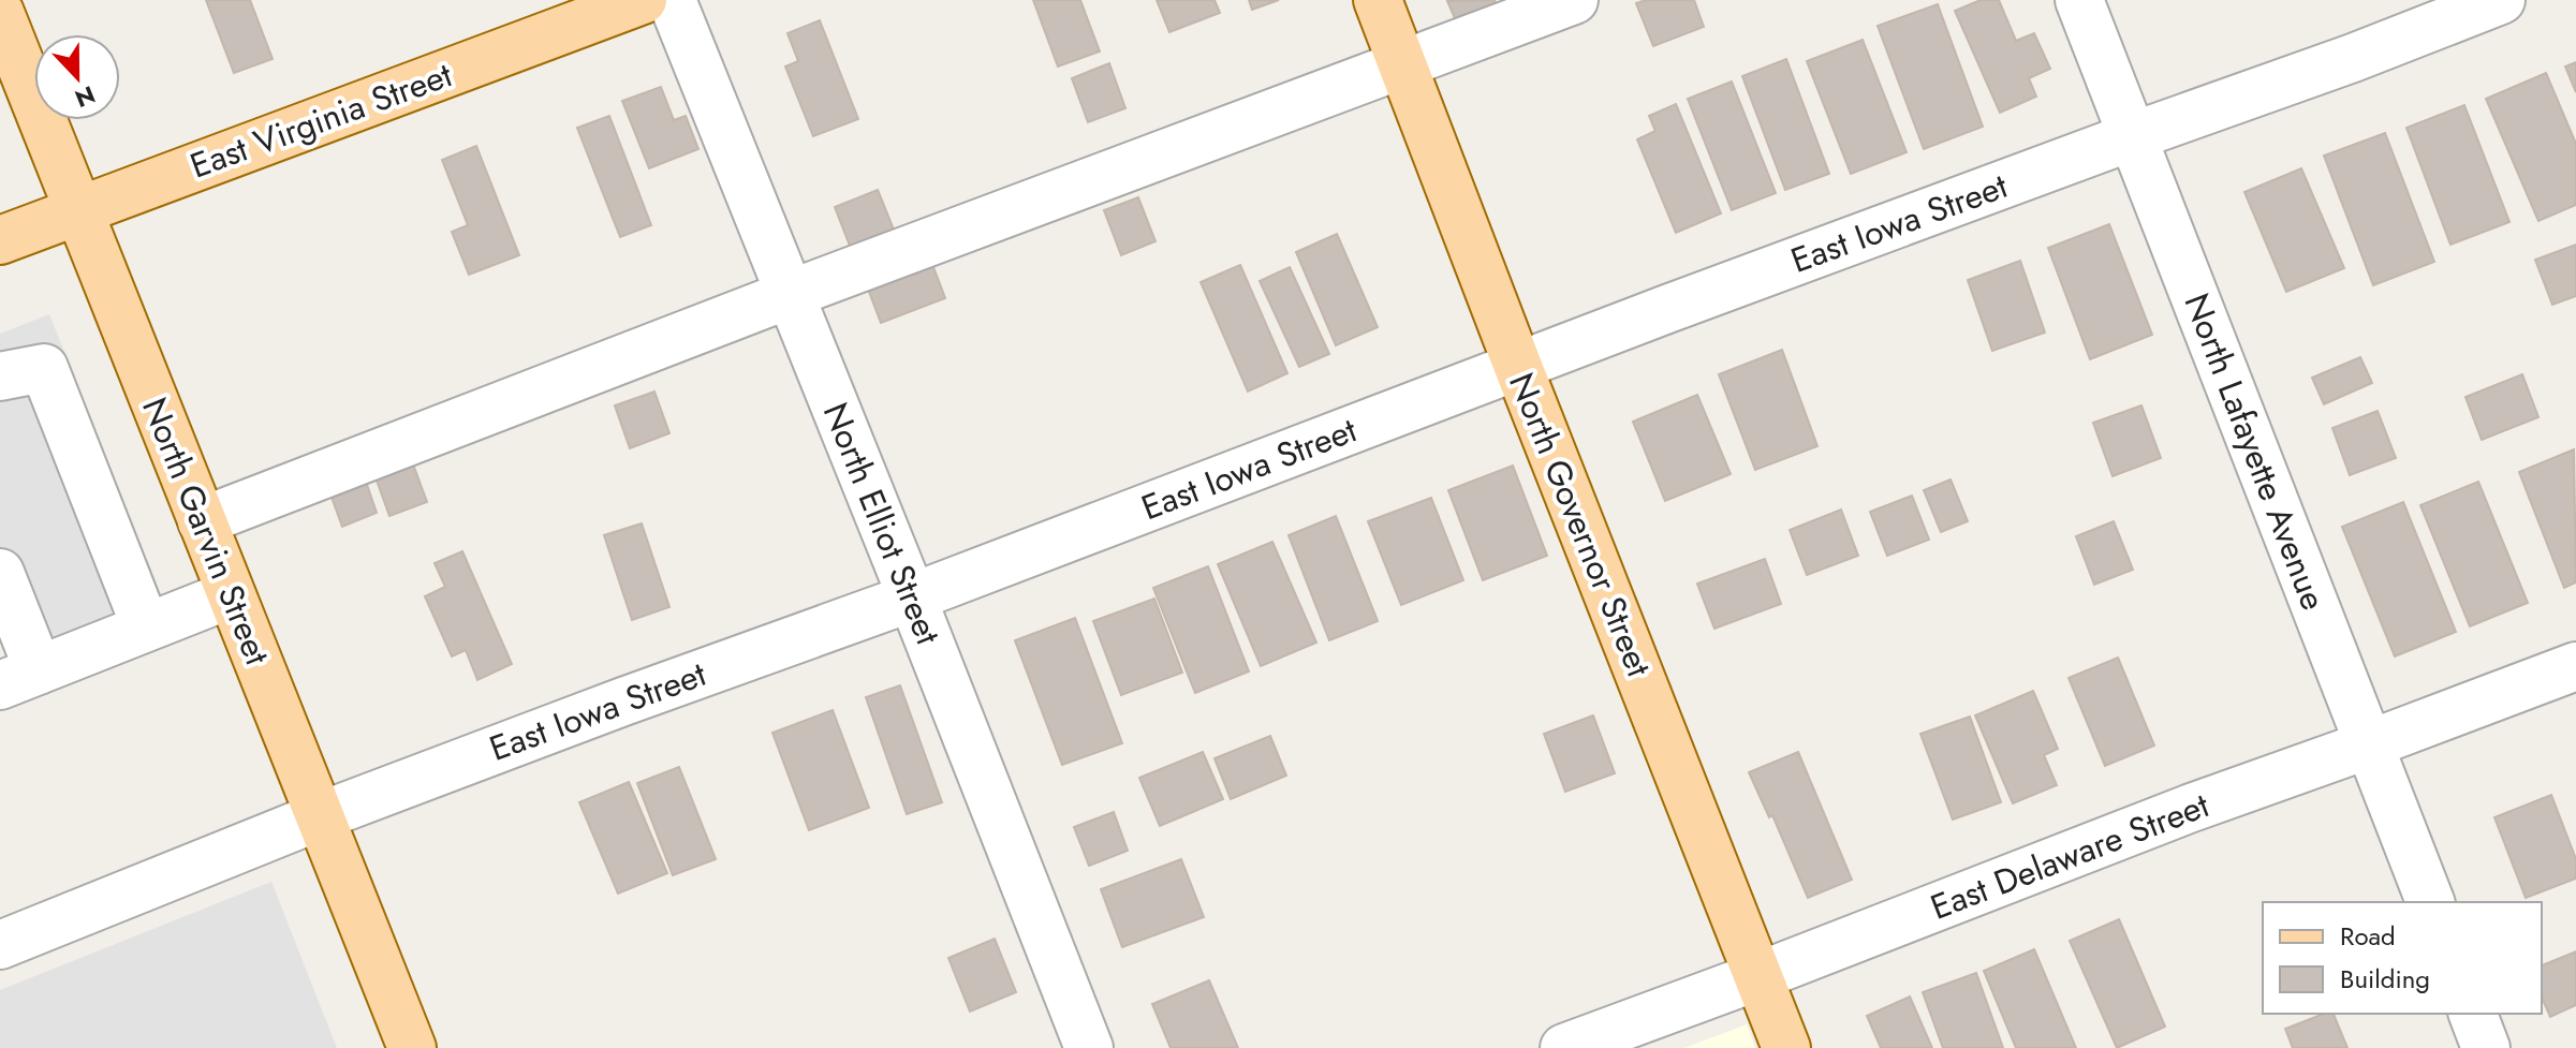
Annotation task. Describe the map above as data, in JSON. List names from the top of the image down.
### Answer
{
  "streets": {
    "main road": ["East Virginia Street", "North Governor Street", "North Garvin Street"],
    "street": [
      "East Iowa Street",
      "North Lafayette Avenue",
      "North Elliot Street",
      "East Delaware Street"
    ]
  },
  "crossings": [
    ["East Virginia Street", "North Garvin Street"],
    ["East Iowa Street", "North Lafayette Avenue"],
    ["East Iowa Street", "North Elliot Street"],
    ["East Iowa Street", "North Governor Street"],
    ["East Iowa Street", "North Garvin Street"],
    ["North Lafayette Avenue", "East Delaware Street"],
    ["North Governor Street", "East Delaware Street"]
  ],
  "legend": ["Road", "Building"],
  "north": "bottom"
}
